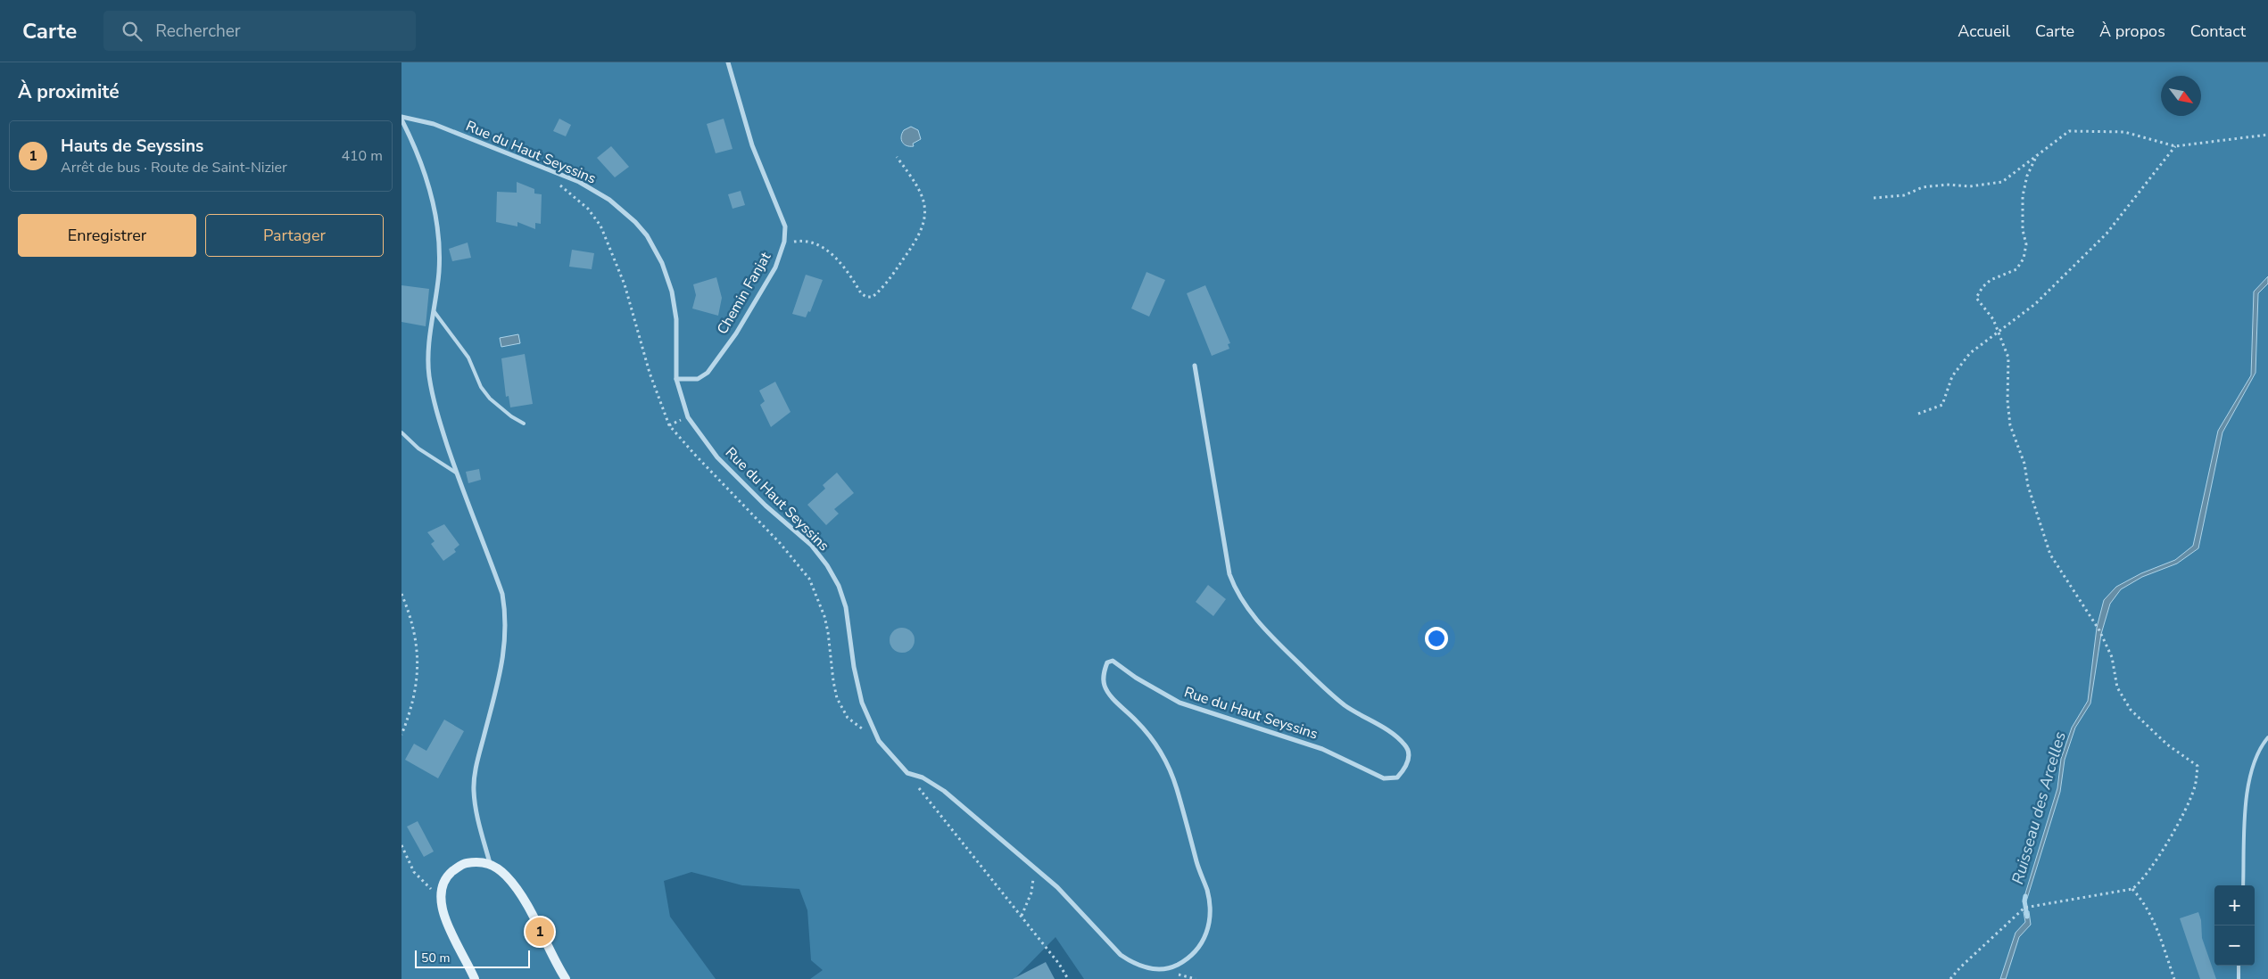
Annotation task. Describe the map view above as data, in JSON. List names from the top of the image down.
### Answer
{
  "streets": {
    "street": ["Rue du Haut Seyssins", "Chemin Fanjat"]
  },
  "crossings": [
    ["Rue du Haut Seyssins", "Chemin Fanjat"]
  ],
  "water": ["Ruisseau des Arcelles"],
  "scale_bar": "50 m",
  "north": "bottom right",
  "page": {
    "header": "Carte",
    "search": "Rechercher",
    "nav": [
      "Accueil",
      "Carte",
      "À propos",
      "Contact"
    ],
    "heading": "À proximité",
    "list": [
      {
        "mark": "1",
        "name": "Hauts de Seyssins",
        "note": "Arrêt de bus · Route de Saint-Nizier",
        "value": "410 m"
      }
    ],
    "buttons": ["Enregistrer", "Partager"],
    "map_buttons": ["+", "−"],
    "pins": "1",
    "scale": "50 m"
  }
}
